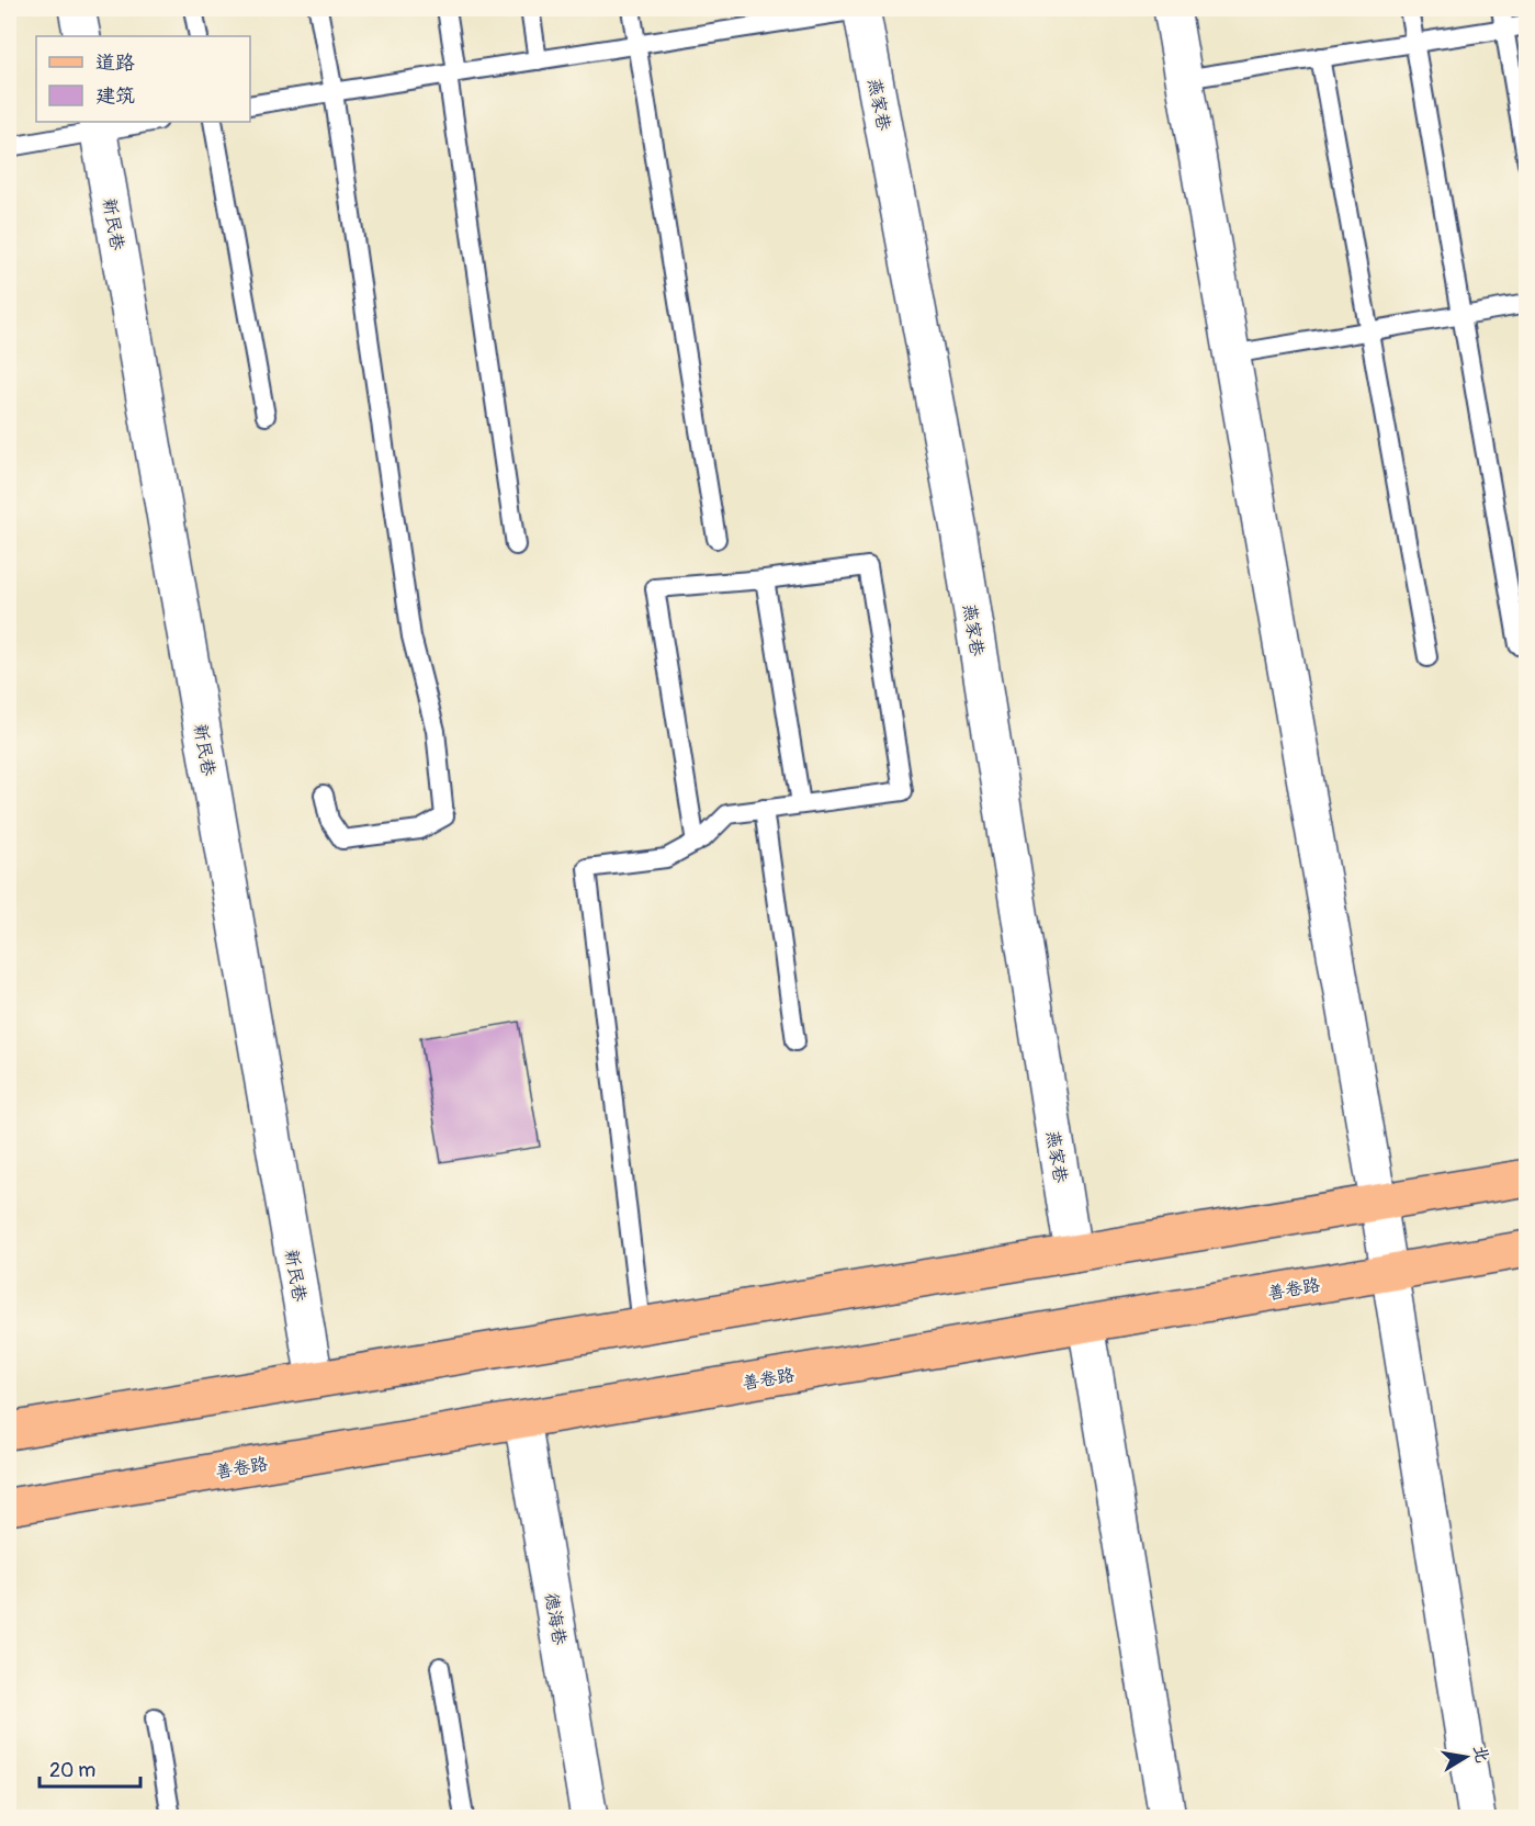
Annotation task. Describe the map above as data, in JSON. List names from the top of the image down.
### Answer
{
  "streets": {
    "main road": ["善卷路"],
    "street": ["燕家巷", "新民巷", "德海巷"]
  },
  "crossings": [
    ["善卷路", "德海巷"]
  ],
  "legend": ["道路", "建筑"],
  "scale_bar": "20 m",
  "north": "right"
}
